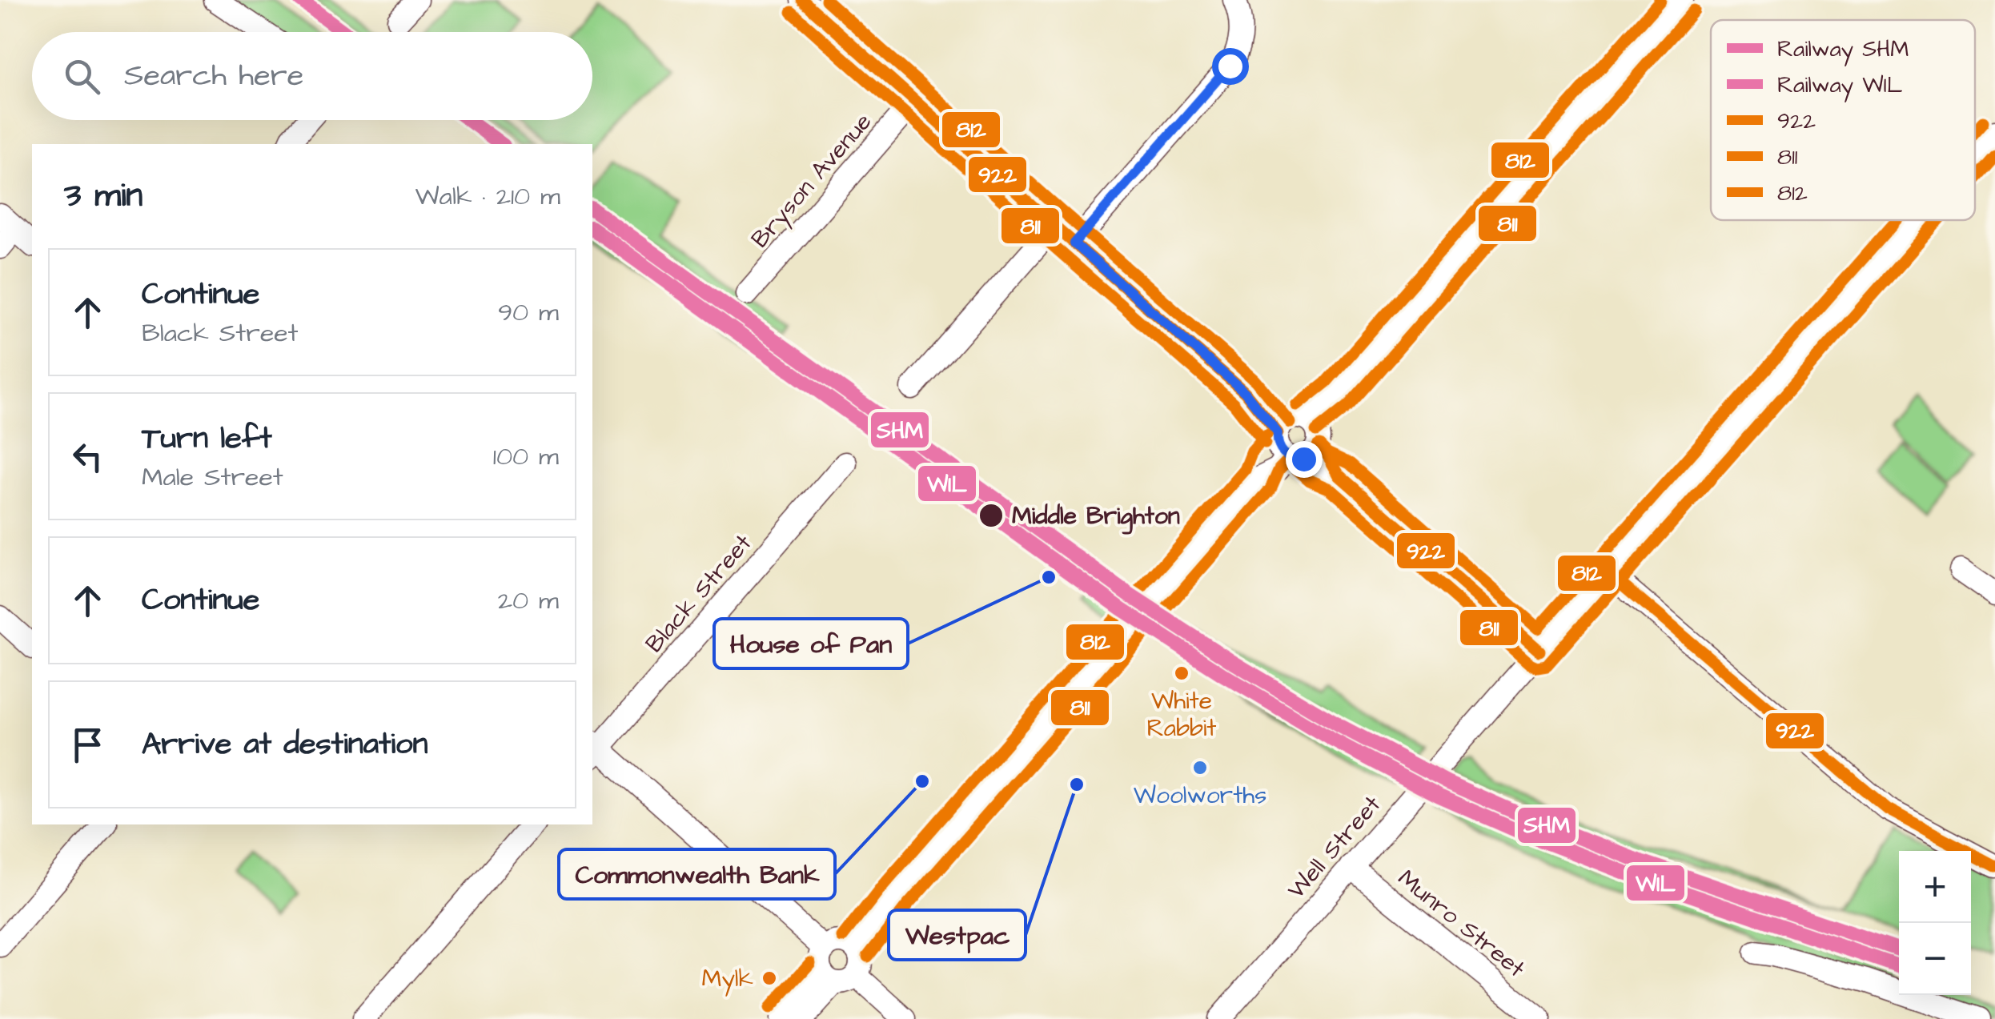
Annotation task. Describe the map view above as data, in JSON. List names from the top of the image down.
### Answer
{
  "streets": {
    "street": [
      "Bryson Avenue",
      "Black Street",
      "Well Street",
      "Munro Street"
    ]
  },
  "crossings": [
    ["Well Street", "Munro Street"]
  ],
  "places": [
    "Middle Brighton",
    "House of Pan",
    "White Rabbit",
    "Woolworths",
    "Commonwealth Bank",
    "Westpac",
    "Mylk"
  ],
  "lines": [
    "rail line SHM",
    "transit line 922",
    "transit line 812",
    "transit line 811",
    "rail line WIL"
  ],
  "legend": [
    "Railway SHM",
    "Railway WIL",
    "922",
    "811",
    "812"
  ],
  "page": {
    "search": "Search here",
    "heading": ["3 min", "Walk · 210 m"],
    "list": [
      ["Continue", "Black Street", "90 m"],
      ["Turn left", "Male Street", "100 m"],
      ["Continue", "20 m"],
      "Arrive at destination"
    ],
    "map_buttons": ["+", "−"]
  }
}
